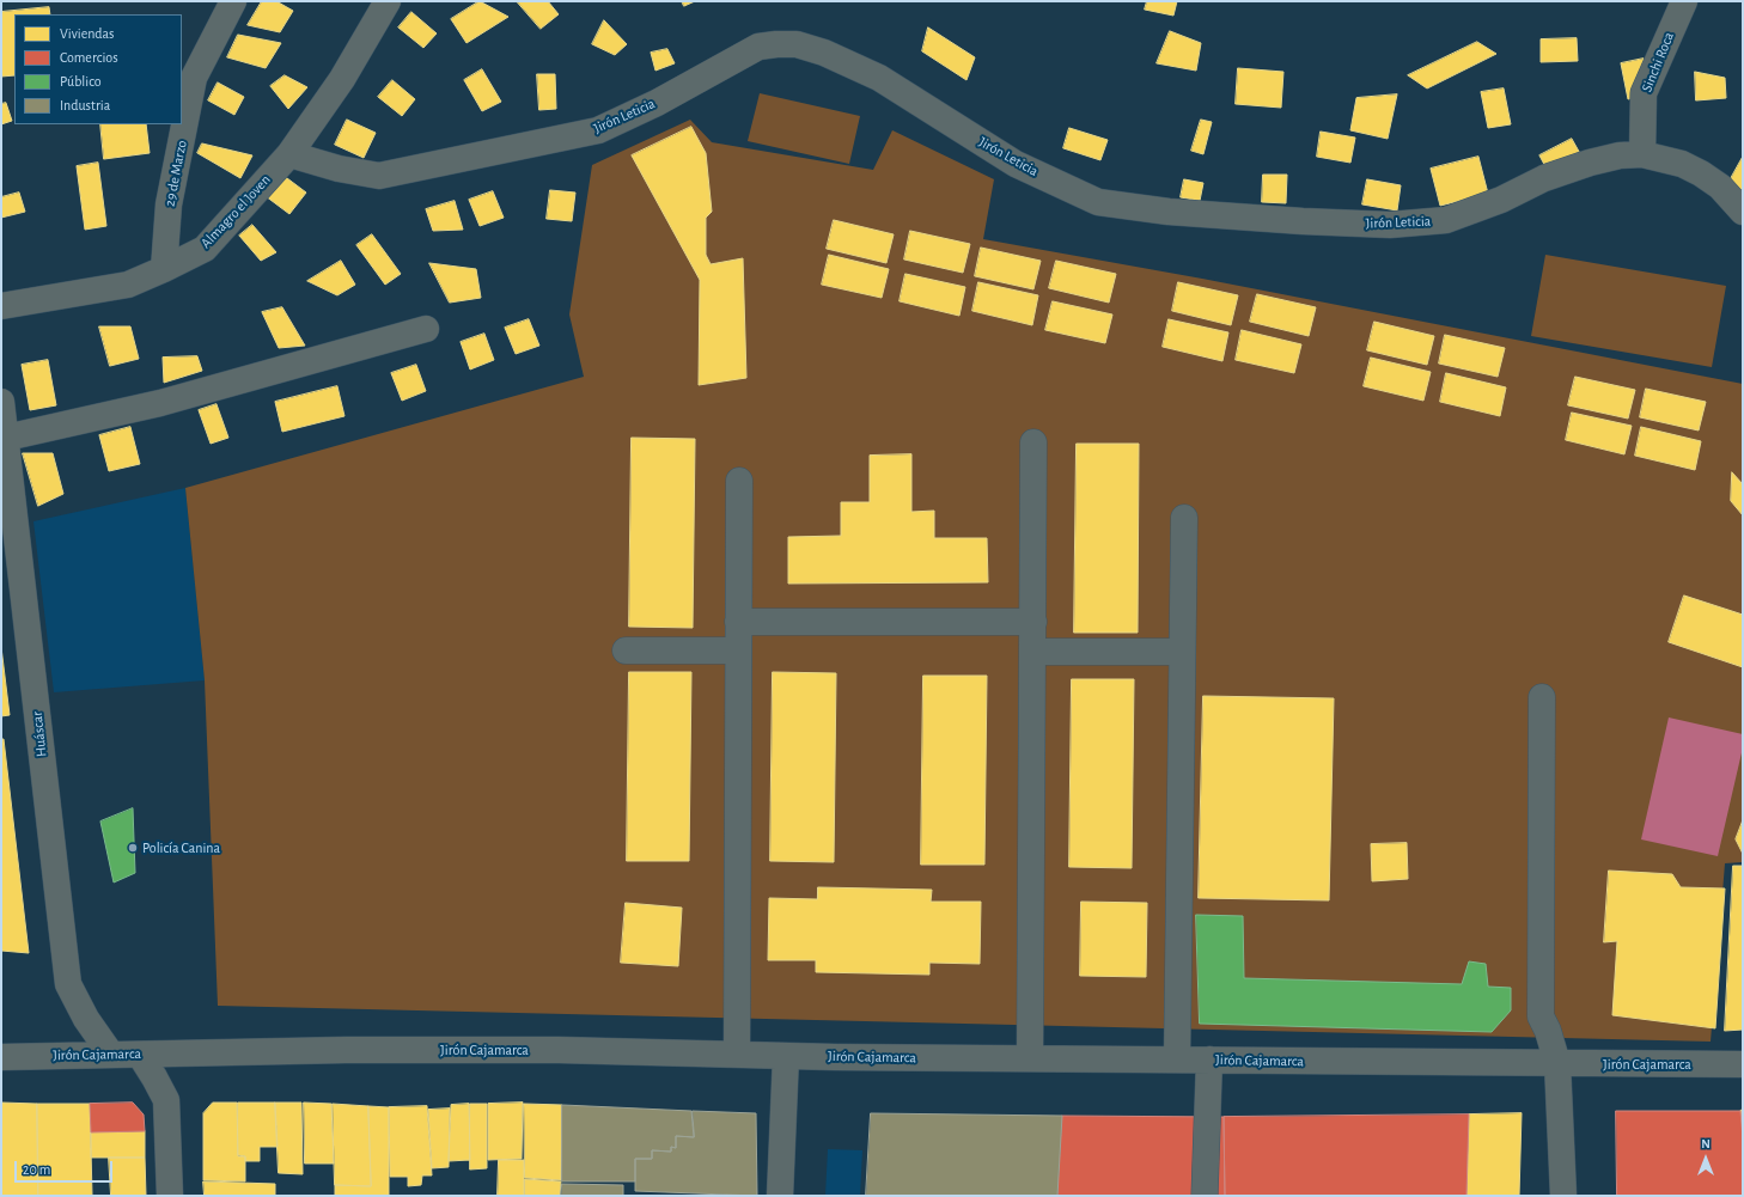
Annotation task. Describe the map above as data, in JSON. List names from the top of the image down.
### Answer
{
  "streets": {
    "street": [
      "Sinchi Roca",
      "Jirón Leticia",
      "29 de Marzo",
      "Almagro el Joven",
      "Huáscar",
      "Jirón Cajamarca"
    ]
  },
  "crossings": [
    ["Sinchi Roca", "Jirón Leticia"],
    ["Jirón Leticia", "Almagro el Joven"],
    ["29 de Marzo", "Almagro el Joven"],
    ["Huáscar", "Jirón Cajamarca"]
  ],
  "places": ["Policía Canina"],
  "legend": [
    "Viviendas",
    "Comercios",
    "Público",
    "Industria"
  ],
  "scale_bar": "20 m",
  "north": "top"
}
